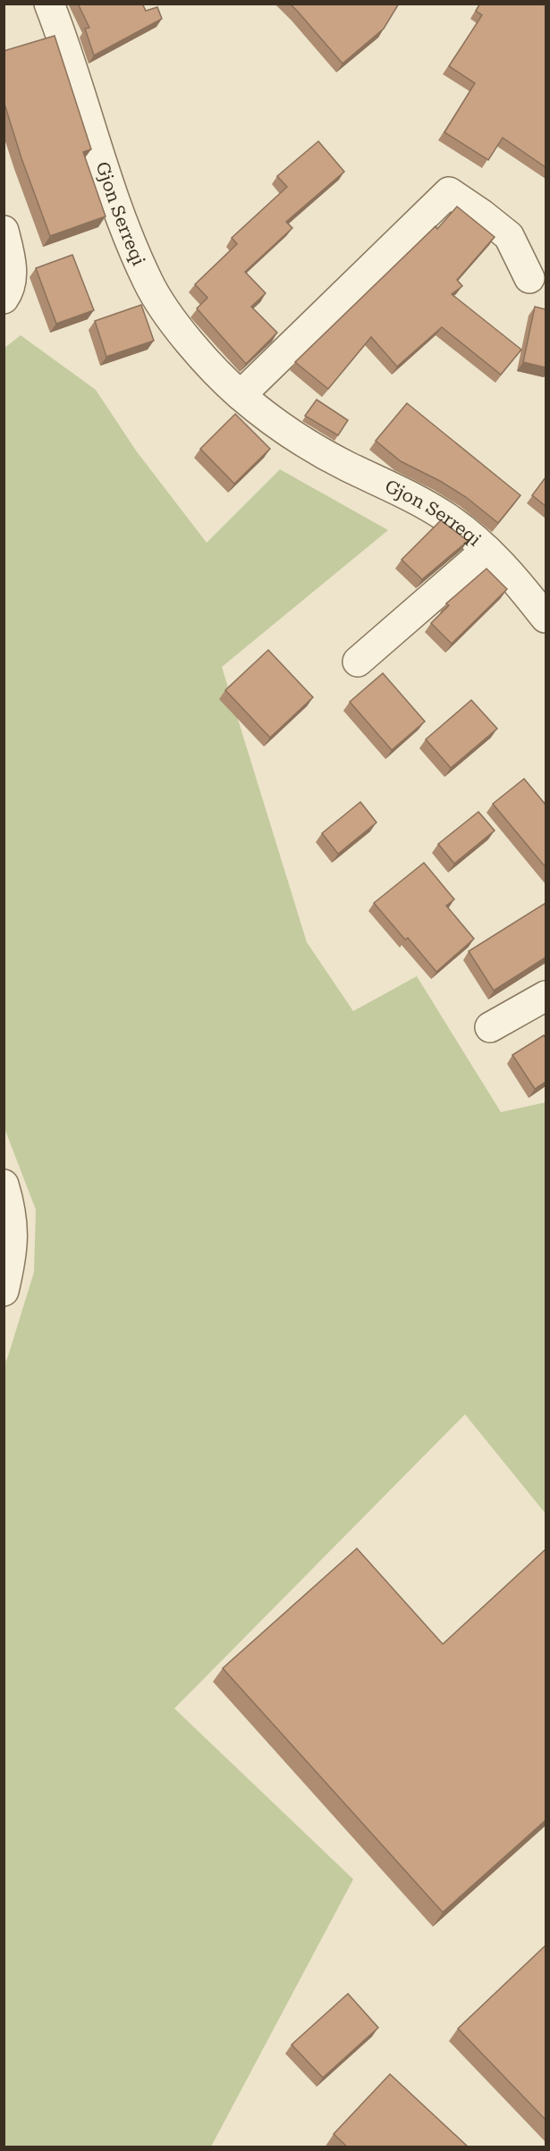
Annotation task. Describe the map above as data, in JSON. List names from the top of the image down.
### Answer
{
  "streets": {
    "street": ["Gjon Serreqi"]
  }
}
